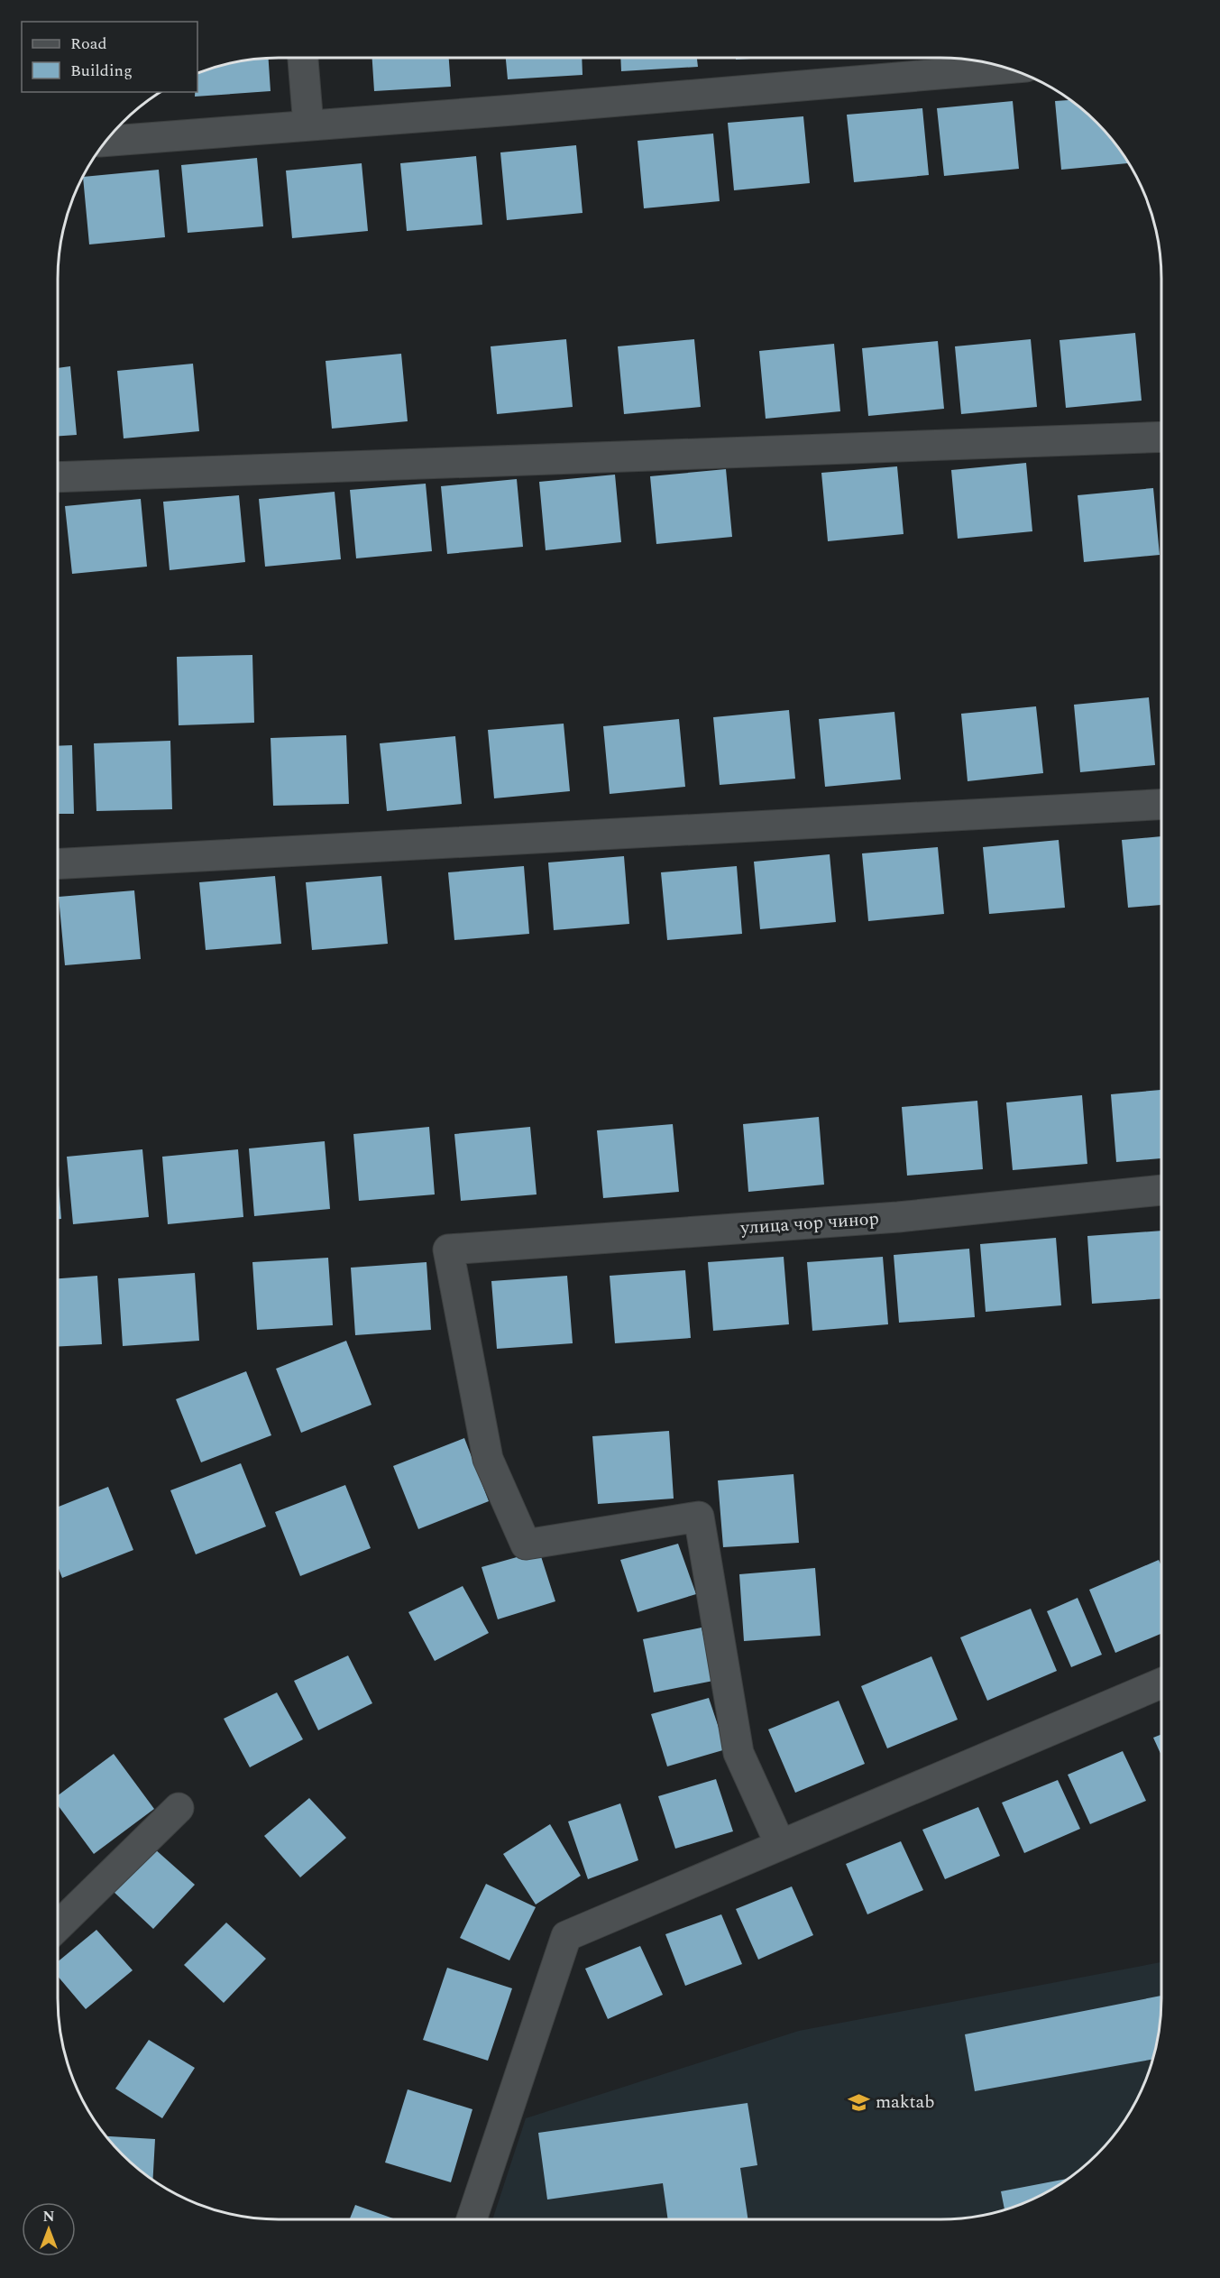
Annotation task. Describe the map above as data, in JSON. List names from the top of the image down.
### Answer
{
  "streets": {
    "street": ["улица чор чинор"]
  },
  "places": {
    "school or university": ["maktab"]
  },
  "legend": ["Road", "Building"],
  "north": "top"
}
